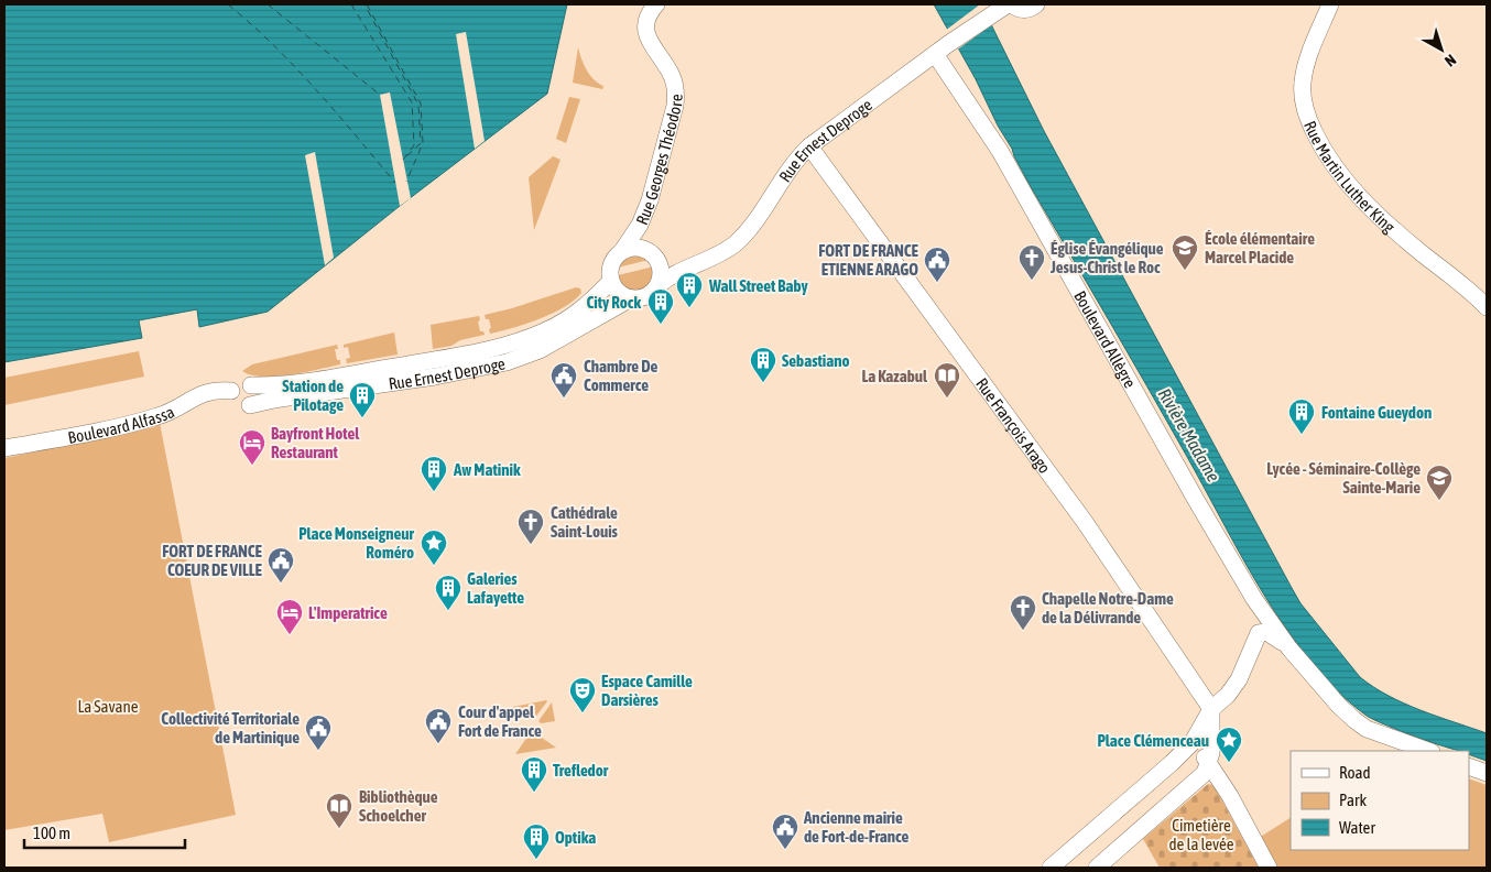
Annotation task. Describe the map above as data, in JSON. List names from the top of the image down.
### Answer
{
  "streets": {
    "main road": [
      "Rue Ernest Deproge",
      "Rue Georges Théodore",
      "Rue Martin Luther King",
      "Boulevard Allègre",
      "Boulevard Alfassa",
      "Rue François Arago"
    ]
  },
  "crossings": [
    ["Rue Ernest Deproge", "Rue Georges Théodore"],
    ["Rue Ernest Deproge", "Boulevard Allègre"],
    ["Rue Ernest Deproge", "Boulevard Alfassa"],
    ["Rue Ernest Deproge", "Rue François Arago"],
    ["Boulevard Allègre", "Rue François Arago"]
  ],
  "water": ["Rivière Madame"],
  "parks": ["La Savane", "Cimetière de la levée"],
  "places": {
    "school or university": ["École élémentaire Marcel Placide", "Lycée - Séminaire-Collège Sainte-Marie"],
    "church": ["Église Évangélique Jesus-Christ le Roc", "Cathédrale Saint-Louis", "Chapelle Notre-Dame de la Délivrande"],
    "public building": [
      "FORT DE FRANCE ETIENNE ARAGO",
      "Chambre De Commerce",
      "FORT DE FRANCE COEUR DE VILLE",
      "Cour d'appel Fort de France",
      "Collectivité Territoriale de Martinique",
      "Ancienne mairie de Fort-de-France"
    ],
    "building": [
      "Wall Street Baby",
      "City Rock",
      "Sebastiano",
      "Station de Pilotage",
      "Fontaine Gueydon",
      "Aw Matinik",
      "Galeries Lafayette",
      "Trefledor",
      "Optika"
    ],
    "library": ["La Kazabul", "Bibliothèque Schoelcher"],
    "hotel": ["Bayfront Hotel Restaurant", "L'Imperatrice"],
    "place": ["Place Monseigneur Roméro", "Place Clémenceau"],
    "theatre": ["Espace Camille Darsières"]
  },
  "legend": ["Road", "Park", "Water"],
  "scale_bar": "100 m",
  "north": "bottom right"
}
